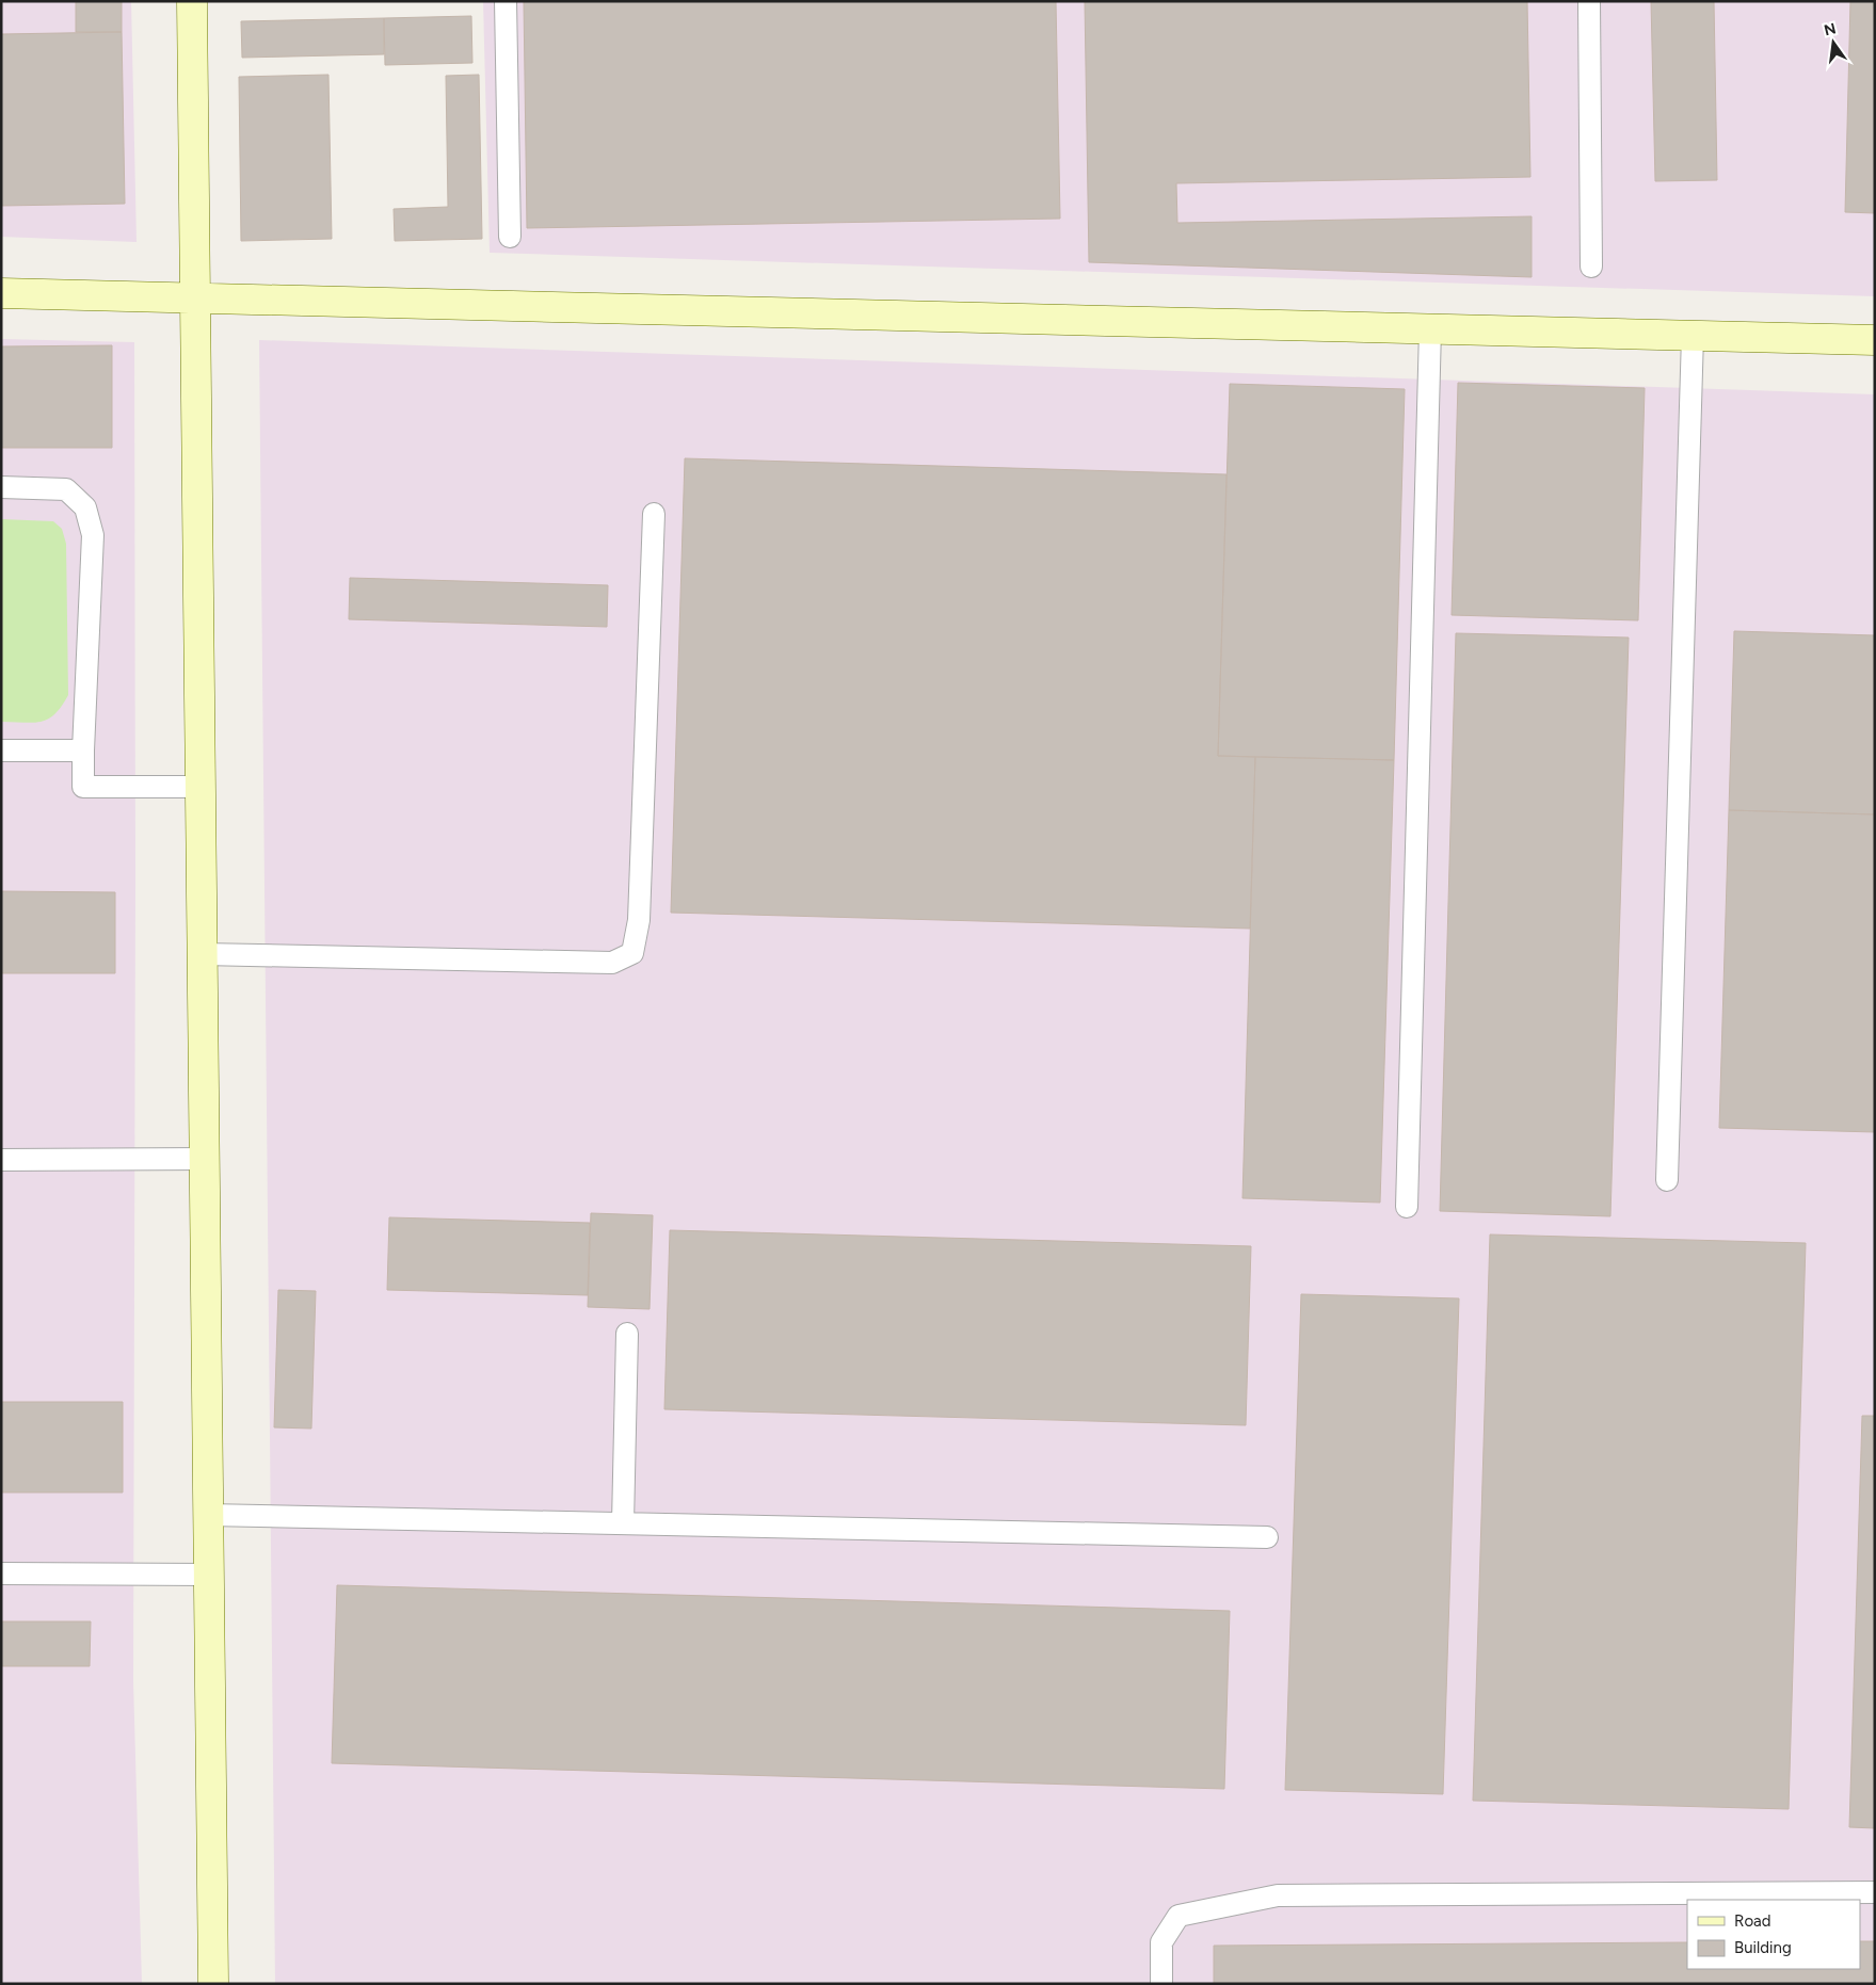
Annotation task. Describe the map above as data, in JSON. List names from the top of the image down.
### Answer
{
  "legend": ["Road", "Building"],
  "north": "top"
}
